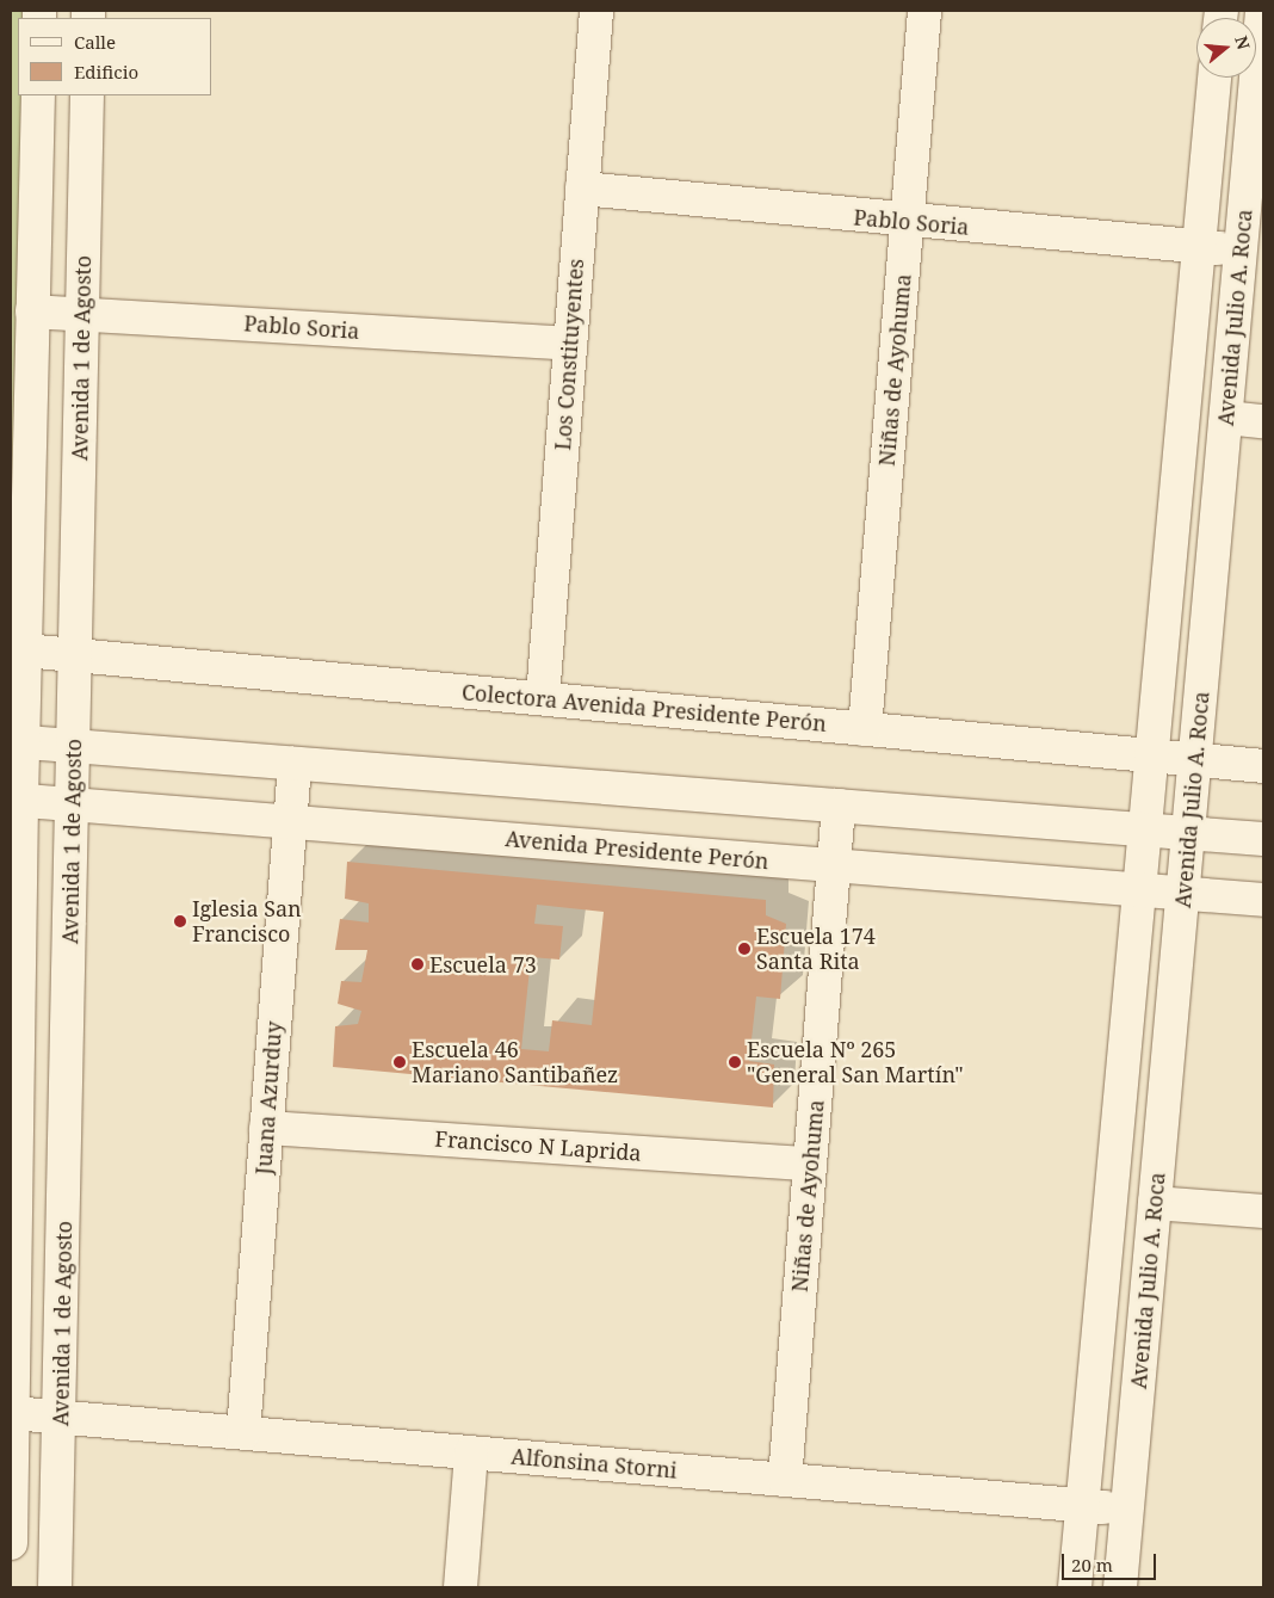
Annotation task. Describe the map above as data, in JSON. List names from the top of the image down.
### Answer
{
  "streets": {
    "street": [
      "Pablo Soria",
      "Avenida Julio A. Roca",
      "Los Constituyentes",
      "Avenida 1 de Agosto",
      "Niñas de Ayohuma",
      "Colectora Avenida Presidente Perón",
      "Avenida Presidente Perón",
      "Juana Azurduy",
      "Francisco N Laprida",
      "Alfonsina Storni"
    ]
  },
  "crossings": [
    ["Pablo Soria", "Avenida Julio A. Roca"],
    ["Pablo Soria", "Los Constituyentes"],
    ["Pablo Soria", "Avenida 1 de Agosto"],
    ["Pablo Soria", "Niñas de Ayohuma"],
    ["Avenida Julio A. Roca", "Colectora Avenida Presidente Perón"],
    ["Avenida Julio A. Roca", "Avenida Presidente Perón"],
    ["Avenida Julio A. Roca", "Alfonsina Storni"],
    ["Los Constituyentes", "Colectora Avenida Presidente Perón"],
    ["Avenida 1 de Agosto", "Colectora Avenida Presidente Perón"],
    ["Avenida 1 de Agosto", "Avenida Presidente Perón"],
    ["Avenida 1 de Agosto", "Alfonsina Storni"],
    ["Niñas de Ayohuma", "Colectora Avenida Presidente Perón"],
    ["Niñas de Ayohuma", "Avenida Presidente Perón"],
    ["Niñas de Ayohuma", "Francisco N Laprida"],
    ["Niñas de Ayohuma", "Alfonsina Storni"],
    ["Avenida Presidente Perón", "Juana Azurduy"],
    ["Juana Azurduy", "Francisco N Laprida"],
    ["Juana Azurduy", "Alfonsina Storni"]
  ],
  "places": [
    "Iglesia San Francisco",
    "Escuela 174 Santa Rita",
    "Escuela 73",
    "Escuela 46 Mariano Santibañez",
    "Escuela Nº 265 \"General San Martín\""
  ],
  "legend": ["Calle", "Edificio"],
  "scale_bar": "20 m",
  "north": "right"
}
